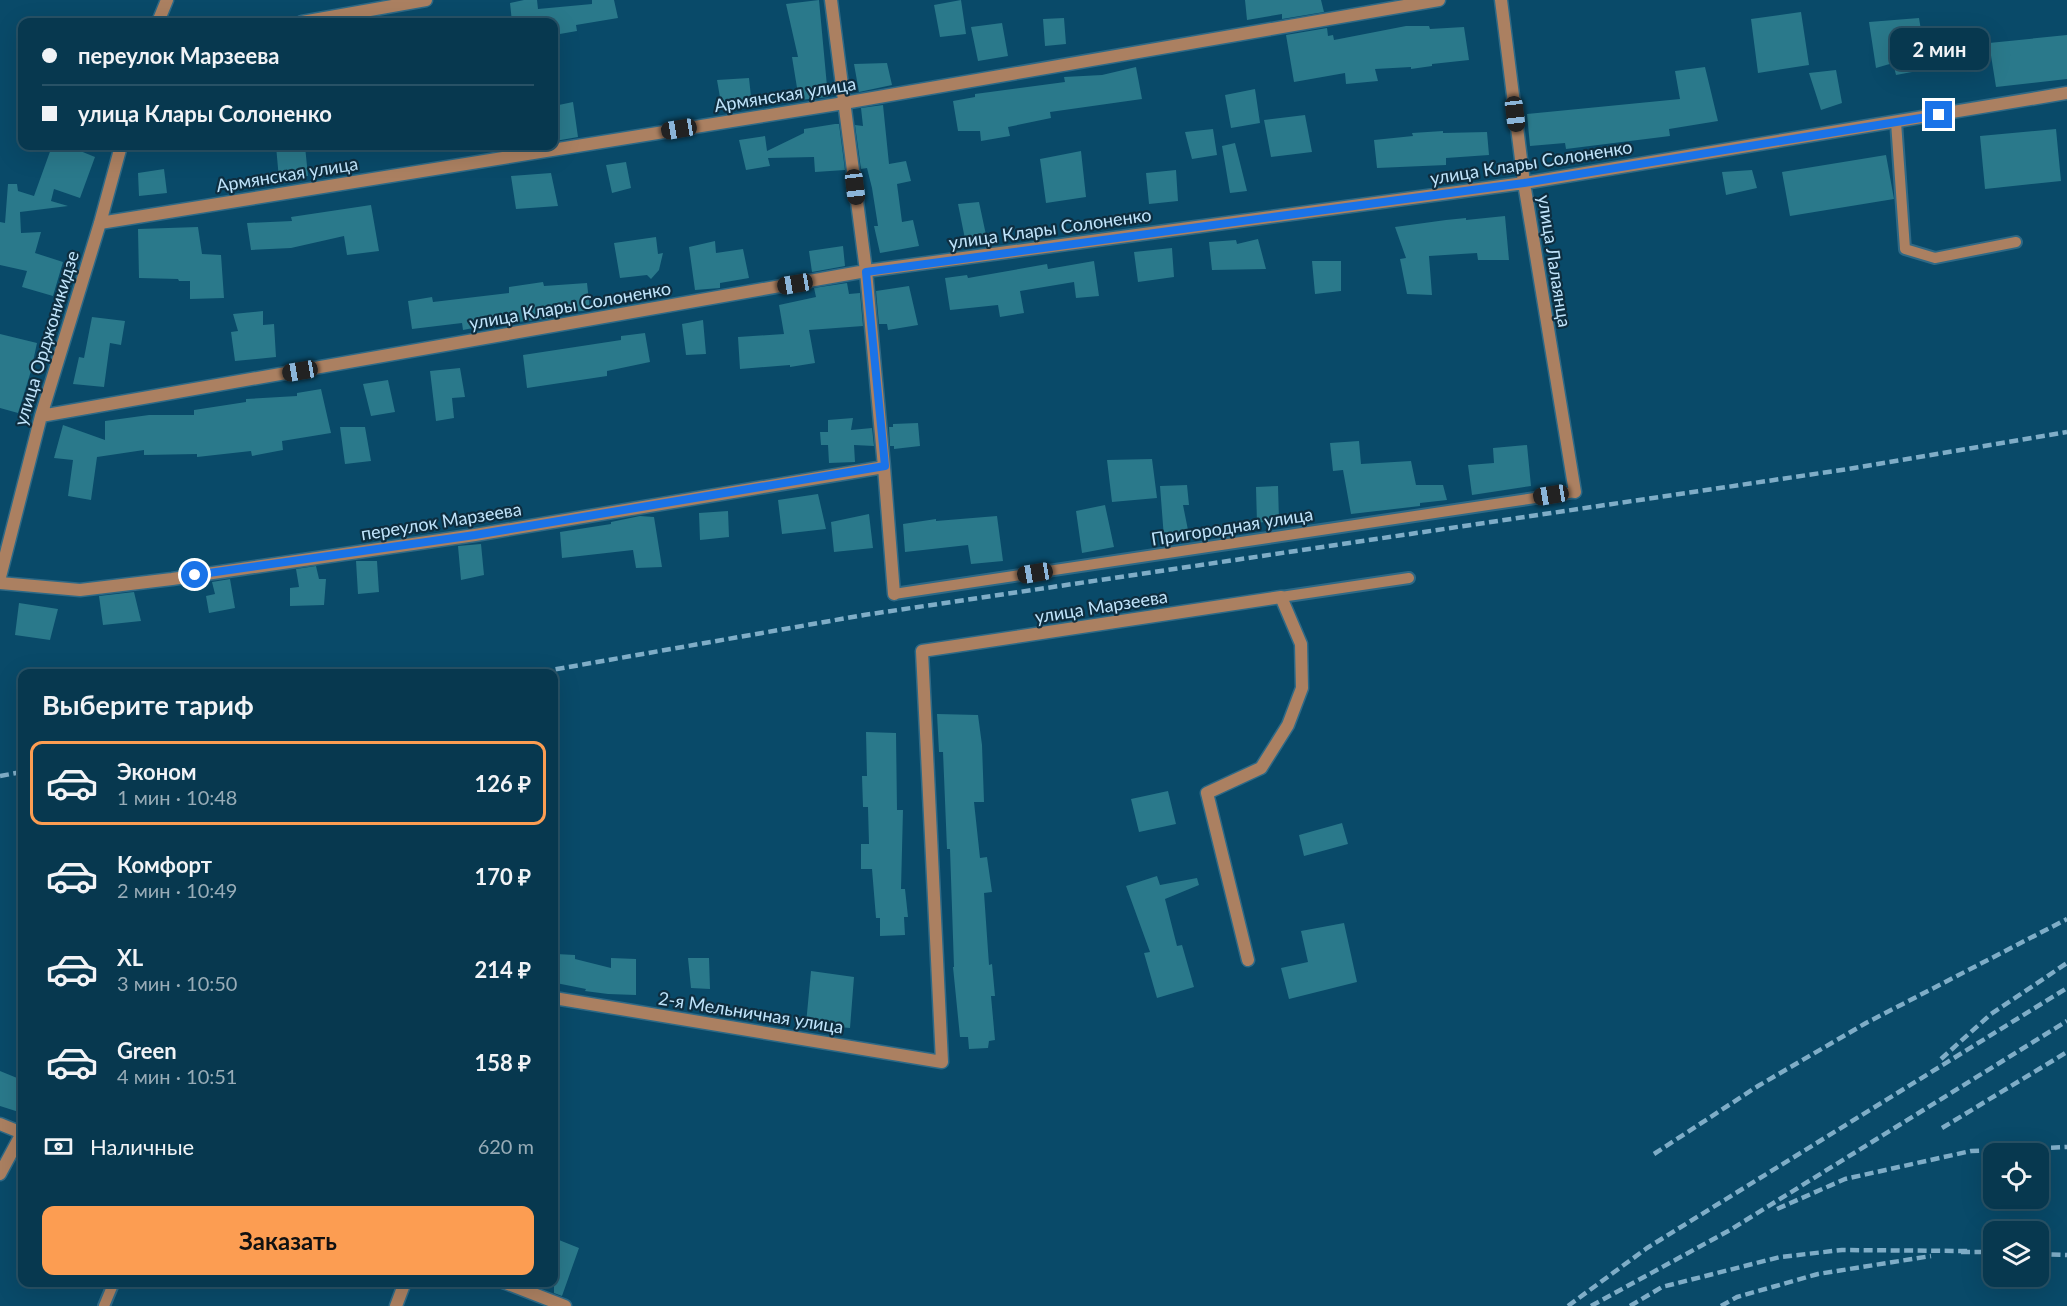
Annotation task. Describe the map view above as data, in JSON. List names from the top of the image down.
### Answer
{
  "streets": {
    "street": [
      "Армянская улица",
      "улица Клары Солоненко",
      "улица Лалаянца",
      "улица Орджоникидзе",
      "переулок Марзеева",
      "улица Марзеева",
      "2-я Мельничная улица"
    ],
    "lane": ["Пригородная улица"]
  },
  "crossings": [
    ["Армянская улица", "улица Орджоникидзе"],
    ["улица Клары Солоненко", "улица Лалаянца"],
    ["улица Клары Солоненко", "улица Орджоникидзе"],
    ["улица Лалаянца", "Пригородная улица"],
    ["улица Марзеева", "2-я Мельничная улица"]
  ],
  "page": {
    "banner": ["переулок Марзеева", "улица Клары Солоненко"],
    "bubble": "2 мин",
    "heading": "Выберите тариф",
    "list": [
      {
        "name": "Эконом",
        "note": "1 мин · 10:48",
        "value": "126 ₽"
      },
      {
        "name": "Комфорт",
        "note": "2 мин · 10:49",
        "value": "170 ₽"
      },
      {
        "name": "XL",
        "note": "3 мин · 10:50",
        "value": "214 ₽"
      },
      {
        "name": "Green",
        "note": "4 мин · 10:51",
        "value": "158 ₽"
      }
    ],
    "pay": ["Наличные", "620 m"],
    "buttons": "Заказать"
  }
}
